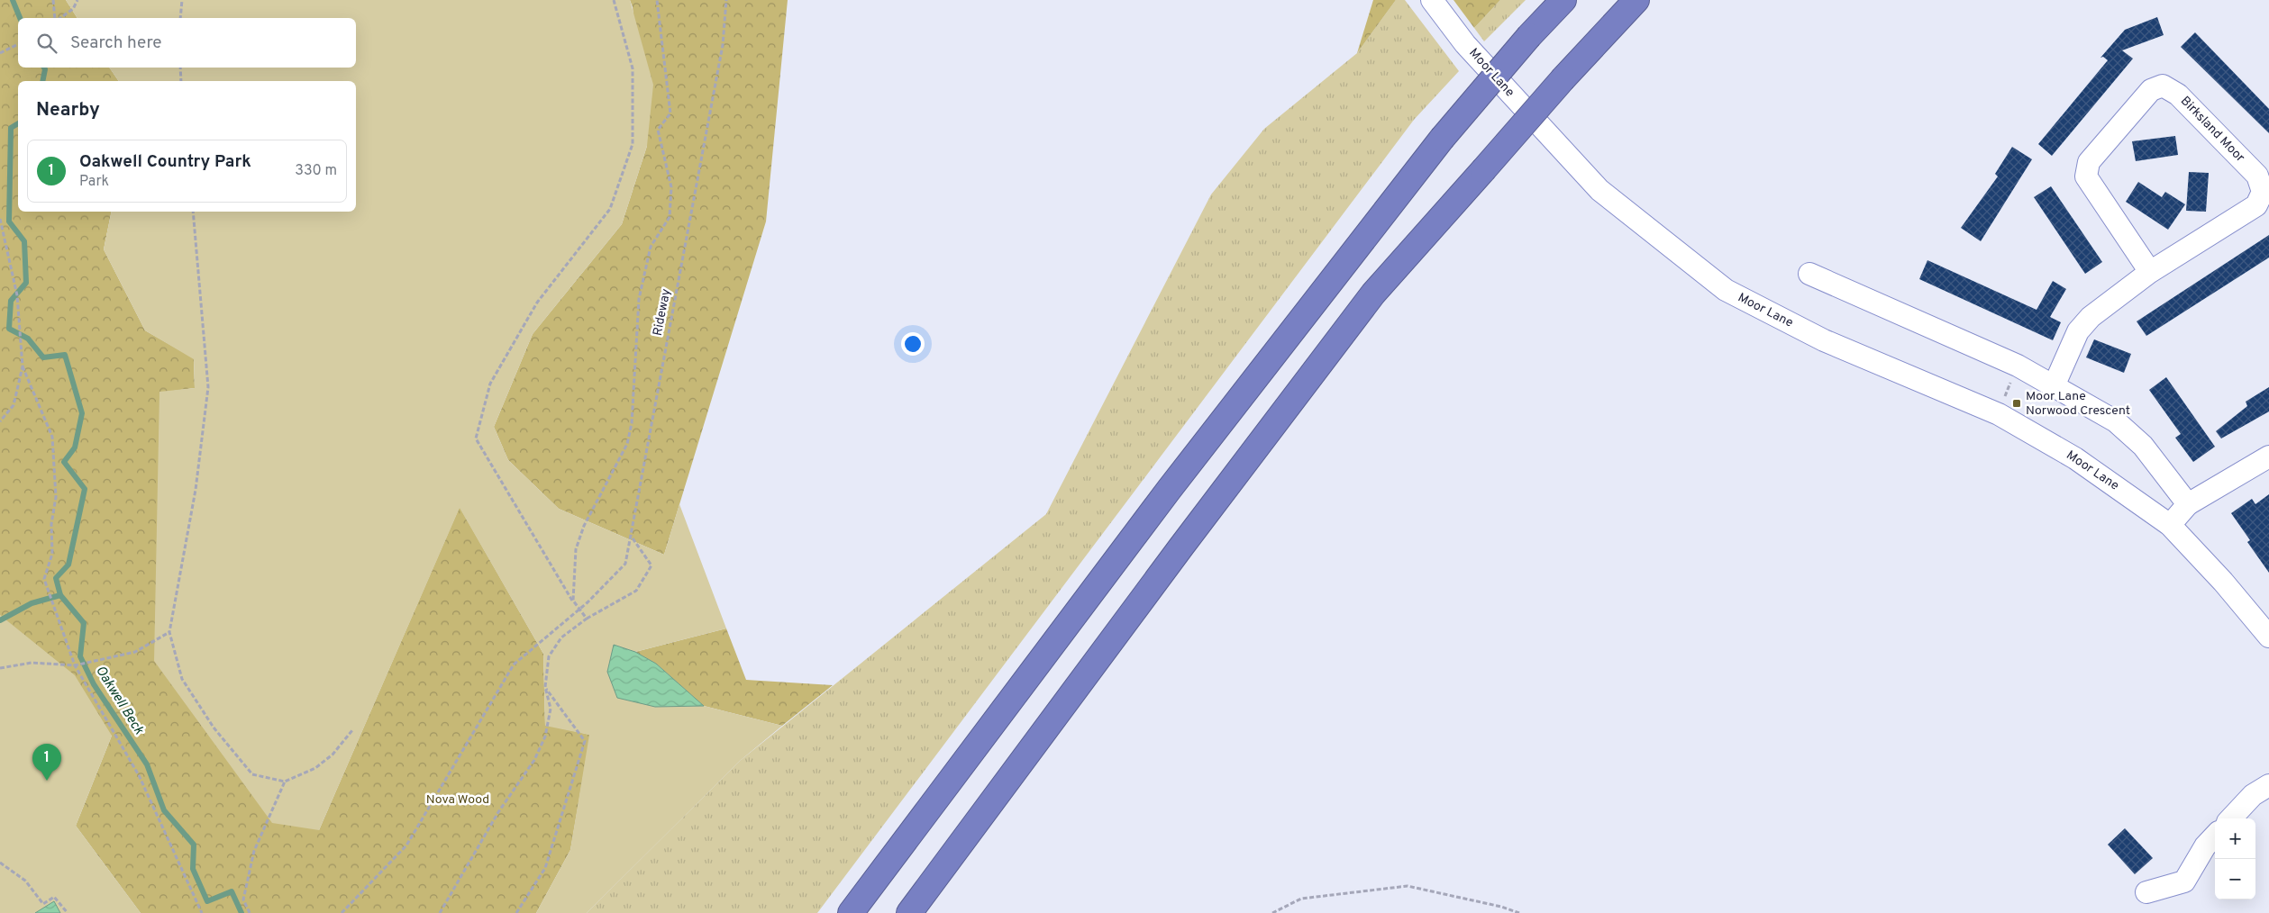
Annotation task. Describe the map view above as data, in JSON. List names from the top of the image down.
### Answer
{
  "streets": {
    "street": ["Moor Lane", "Birksland Moor"],
    "path": ["Rideway"]
  },
  "water": ["Oakwell Beck"],
  "parks": ["Nova Wood"],
  "places": {
    "transit": ["Moor Lane Norwood Crescent"]
  },
  "page": {
    "search": "Search here",
    "heading": "Nearby",
    "list": [
      {
        "mark": "1",
        "name": "Oakwell Country Park",
        "note": "Park",
        "value": "330 m"
      }
    ],
    "pins": "1",
    "map_buttons": ["+", "−"]
  }
}
